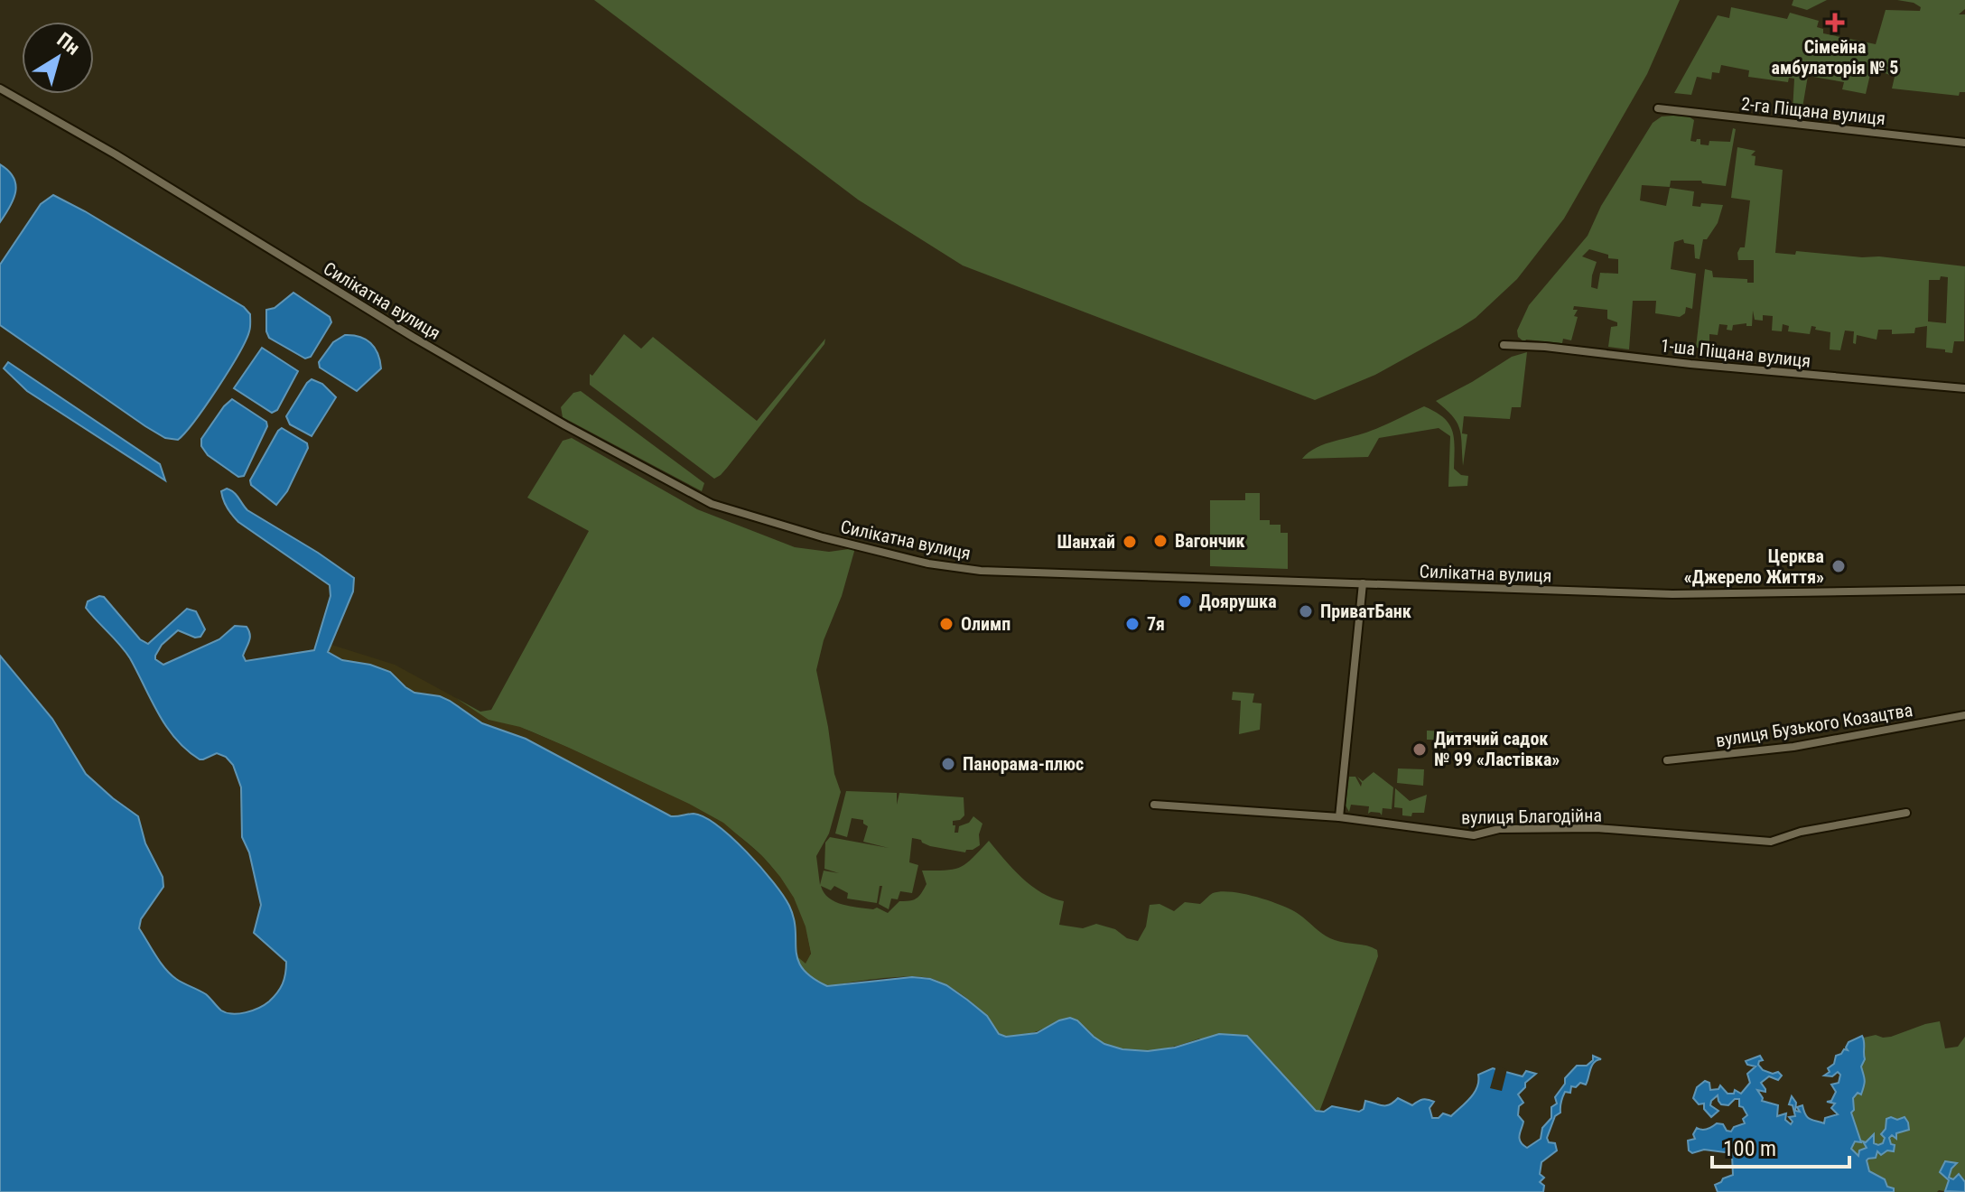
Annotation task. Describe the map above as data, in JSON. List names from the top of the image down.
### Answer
{
  "streets": {
    "street": [
      "2-га Піщана вулиця",
      "Силікатна вулиця",
      "1-ша Піщана вулиця",
      "вулиця Бузького Козацтва",
      "вулиця Благодійна"
    ]
  },
  "places": {
    "health": ["Сімейна амбулаторія № 5"],
    "other": [
      "Вагончик",
      "Шанхай",
      "Церква «Джерело Життя»",
      "Доярушка",
      "ПриватБанк",
      "Олимп",
      "7я",
      "Дитячий садок № 99 «Ластівка»",
      "Панорама-плюс"
    ]
  },
  "scale_bar": "100 m",
  "north": "top right"
}
